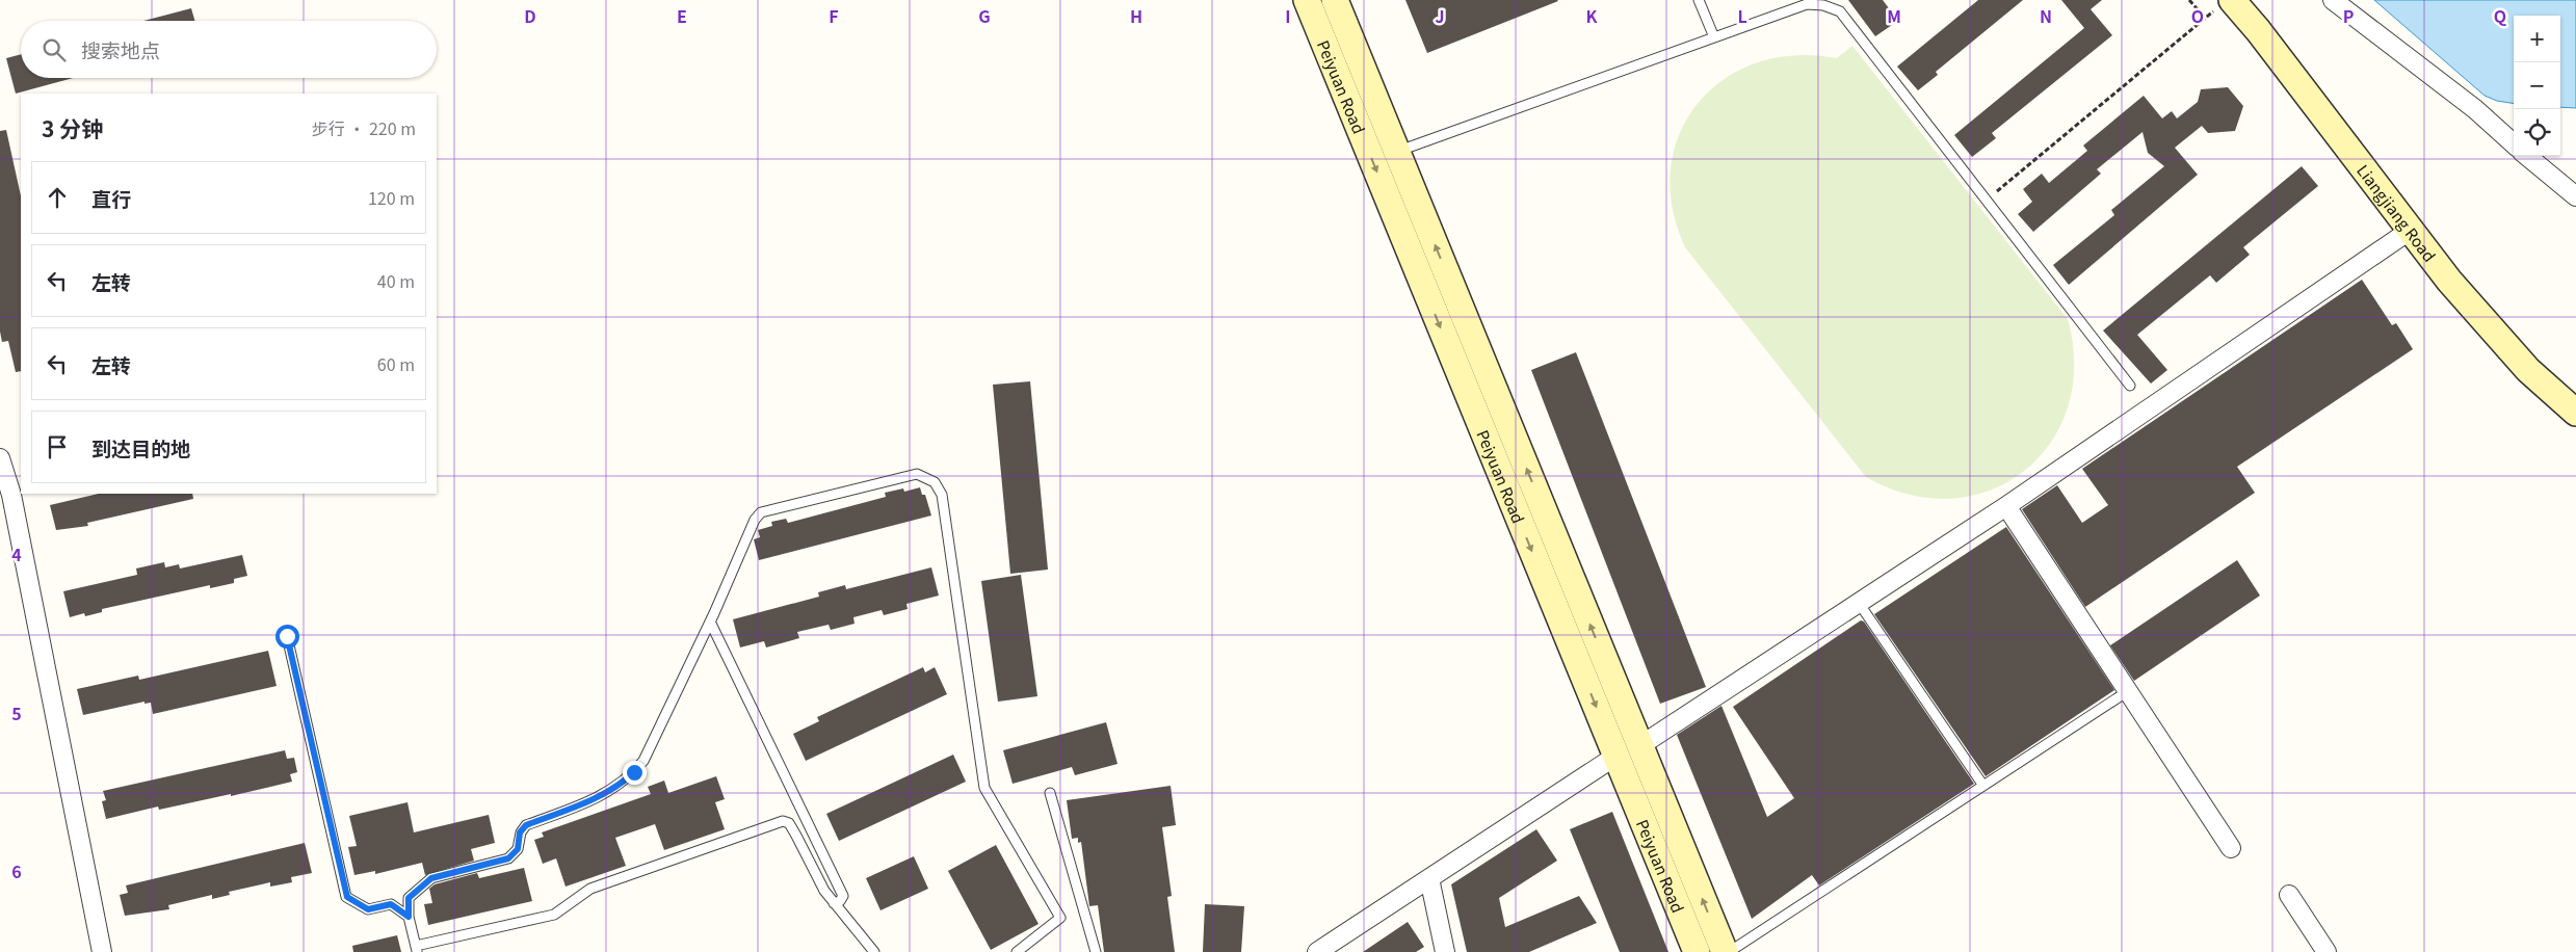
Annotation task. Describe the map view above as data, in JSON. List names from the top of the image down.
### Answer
{
  "streets": {
    "main road": ["Peiyuan Road", "Liangjiang Road"]
  },
  "page": {
    "map_buttons": ["+", "−"],
    "search": "搜索地点",
    "heading": ["3 分钟", "步行 · 220 m"],
    "list": [
      ["直行", "120 m"],
      ["左转", "40 m"],
      ["左转", "60 m"],
      "到达目的地"
    ]
  },
  "grid": {
    "columns": [
      "D",
      "E",
      "F",
      "G",
      "H",
      "I",
      "J",
      "K",
      "L",
      "M",
      "N",
      "O",
      "P",
      "Q"
    ],
    "rows": ["4", "5", "6"]
  }
}
